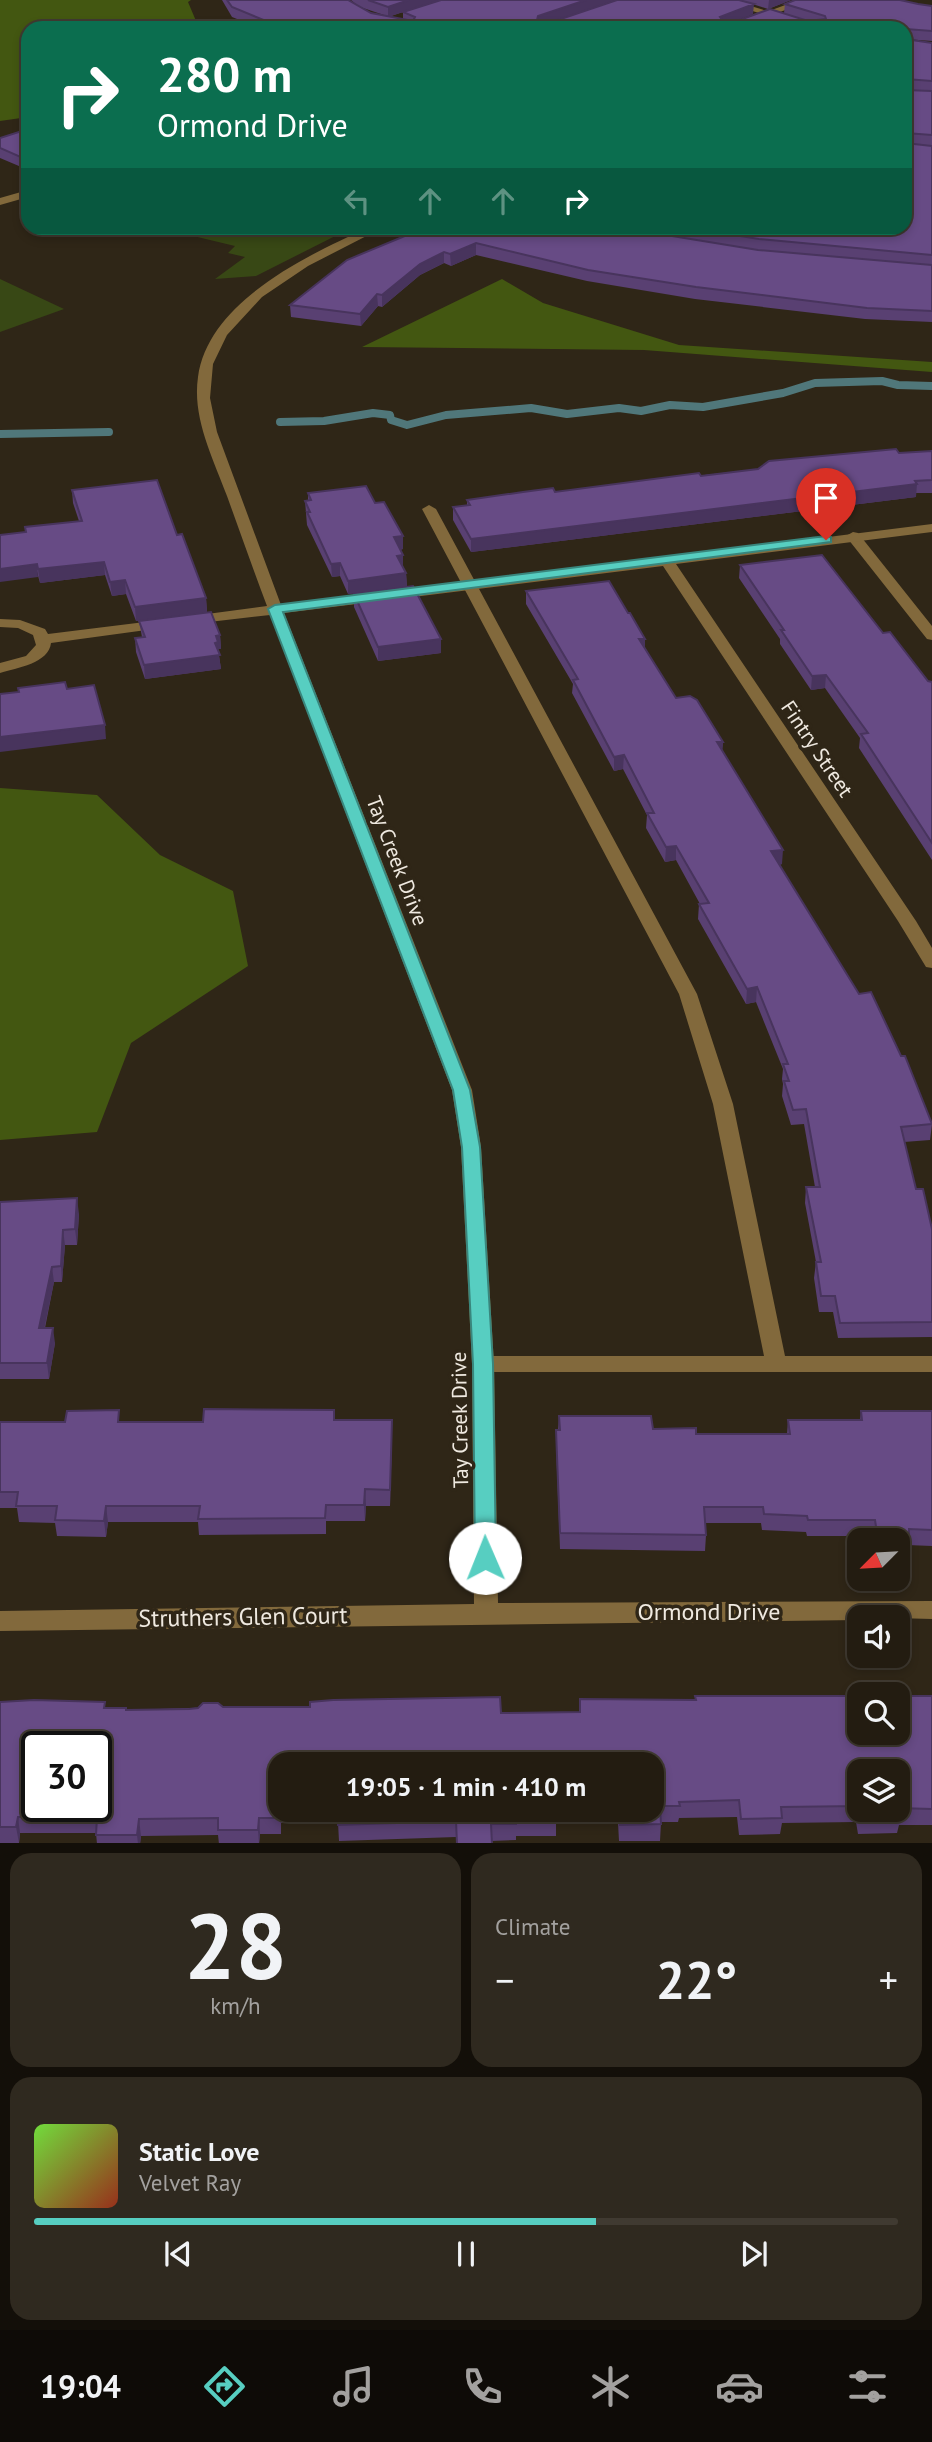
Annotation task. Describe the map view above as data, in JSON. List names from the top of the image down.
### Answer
{
  "streets": {
    "street": [
      "Fintry Street",
      "Tay Creek Drive",
      "Ormond Drive",
      "Struthers Glen Court"
    ]
  },
  "crossings": [
    ["Tay Creek Drive", "Ormond Drive"],
    ["Tay Creek Drive", "Struthers Glen Court"],
    ["Ormond Drive", "Struthers Glen Court"]
  ],
  "north": "bottom left",
  "page": {
    "turn": ["280 m", "Ormond Drive"],
    "limit": "30",
    "trip": "19:05 · 1 min · 410 m",
    "tile": [
      ["28", "km/h"],
      "Climate"
    ],
    "heat": ["−", "22°", "+"],
    "song": ["Static Love", "Velvet Ray"],
    "tabs": "19:04"
  }
}
